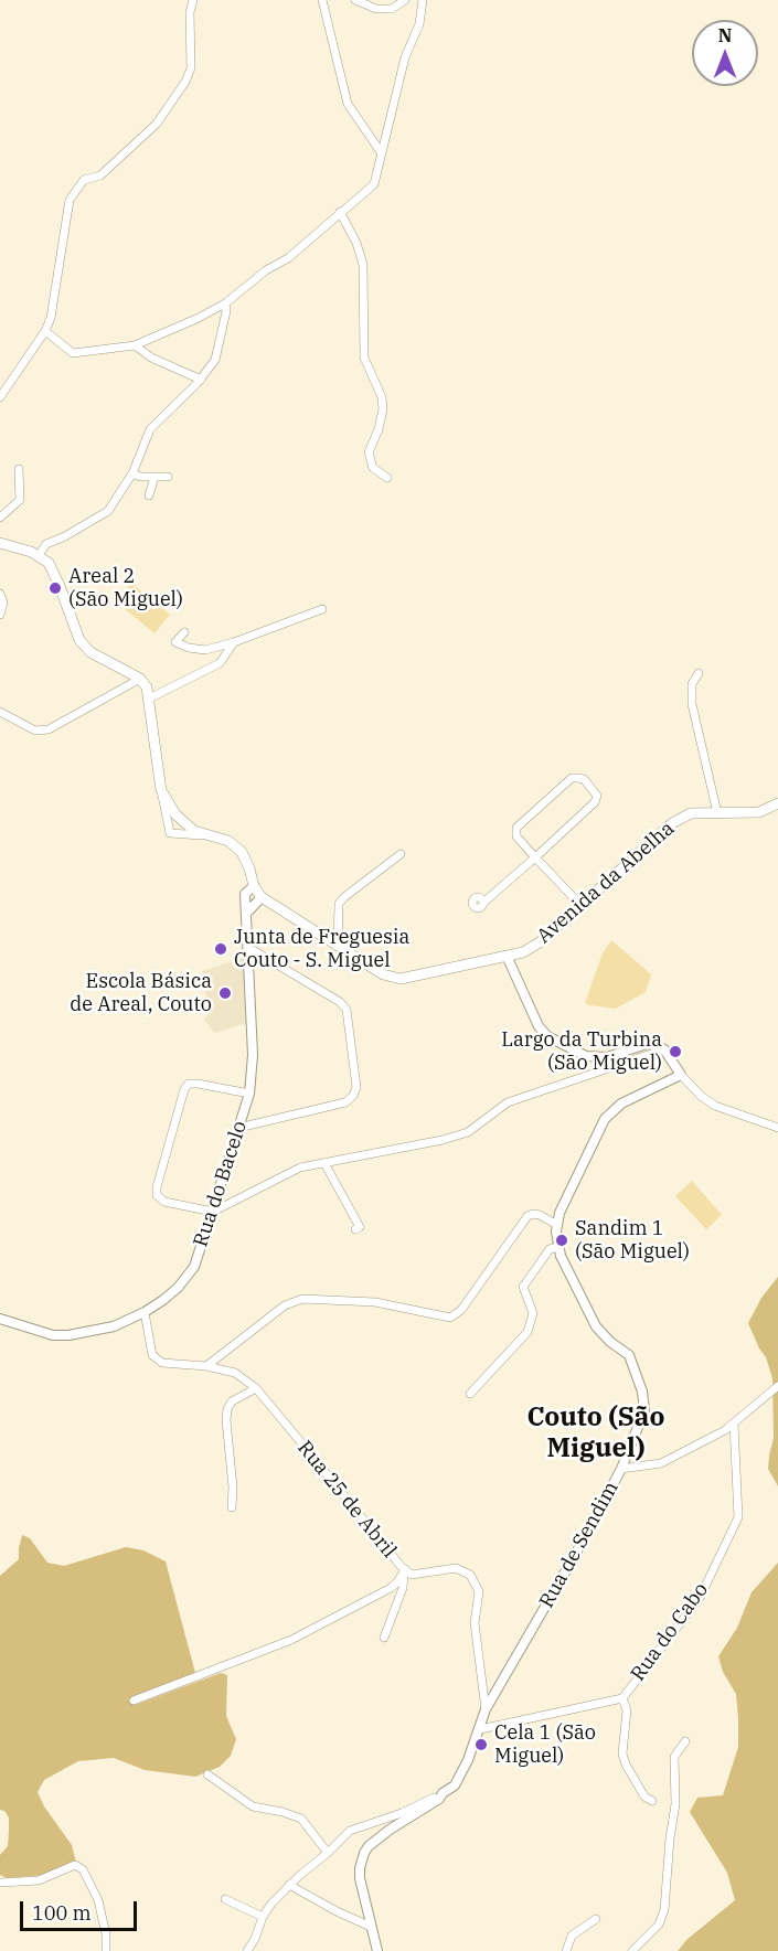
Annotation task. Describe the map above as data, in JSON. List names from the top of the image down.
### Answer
{
  "streets": {
    "main road": ["Avenida da Abelha"],
    "street": [
      "Rua do Bacelo",
      "Rua 25 de Abril",
      "Rua de Sendim",
      "Rua do Cabo"
    ]
  },
  "crossings": [
    ["Avenida da Abelha", "Rua do Bacelo"],
    ["Rua do Bacelo", "Rua 25 de Abril"],
    ["Rua 25 de Abril", "Rua de Sendim"],
    ["Rua de Sendim", "Rua do Cabo"]
  ],
  "districts": ["Couto (São Miguel)"],
  "places": [
    "Areal 2 (São Miguel)",
    "Junta de Freguesia Couto - S. Miguel",
    "Escola Básica de Areal, Couto",
    "Largo da Turbina (São Miguel)",
    "Sandim 1 (São Miguel)",
    "Cela 1 (São Miguel)"
  ],
  "scale_bar": "100 m",
  "north": "top"
}
